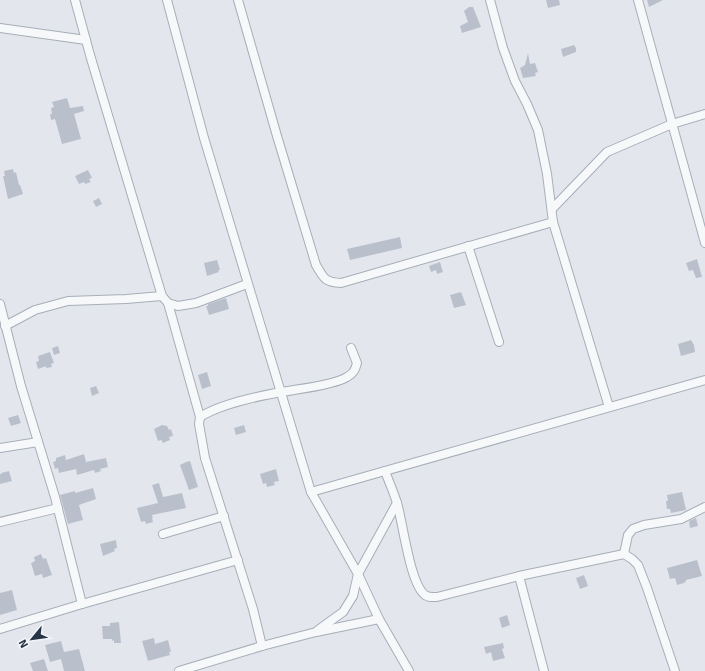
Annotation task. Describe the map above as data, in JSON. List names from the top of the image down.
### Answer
{
  "north": "bottom left"
}
